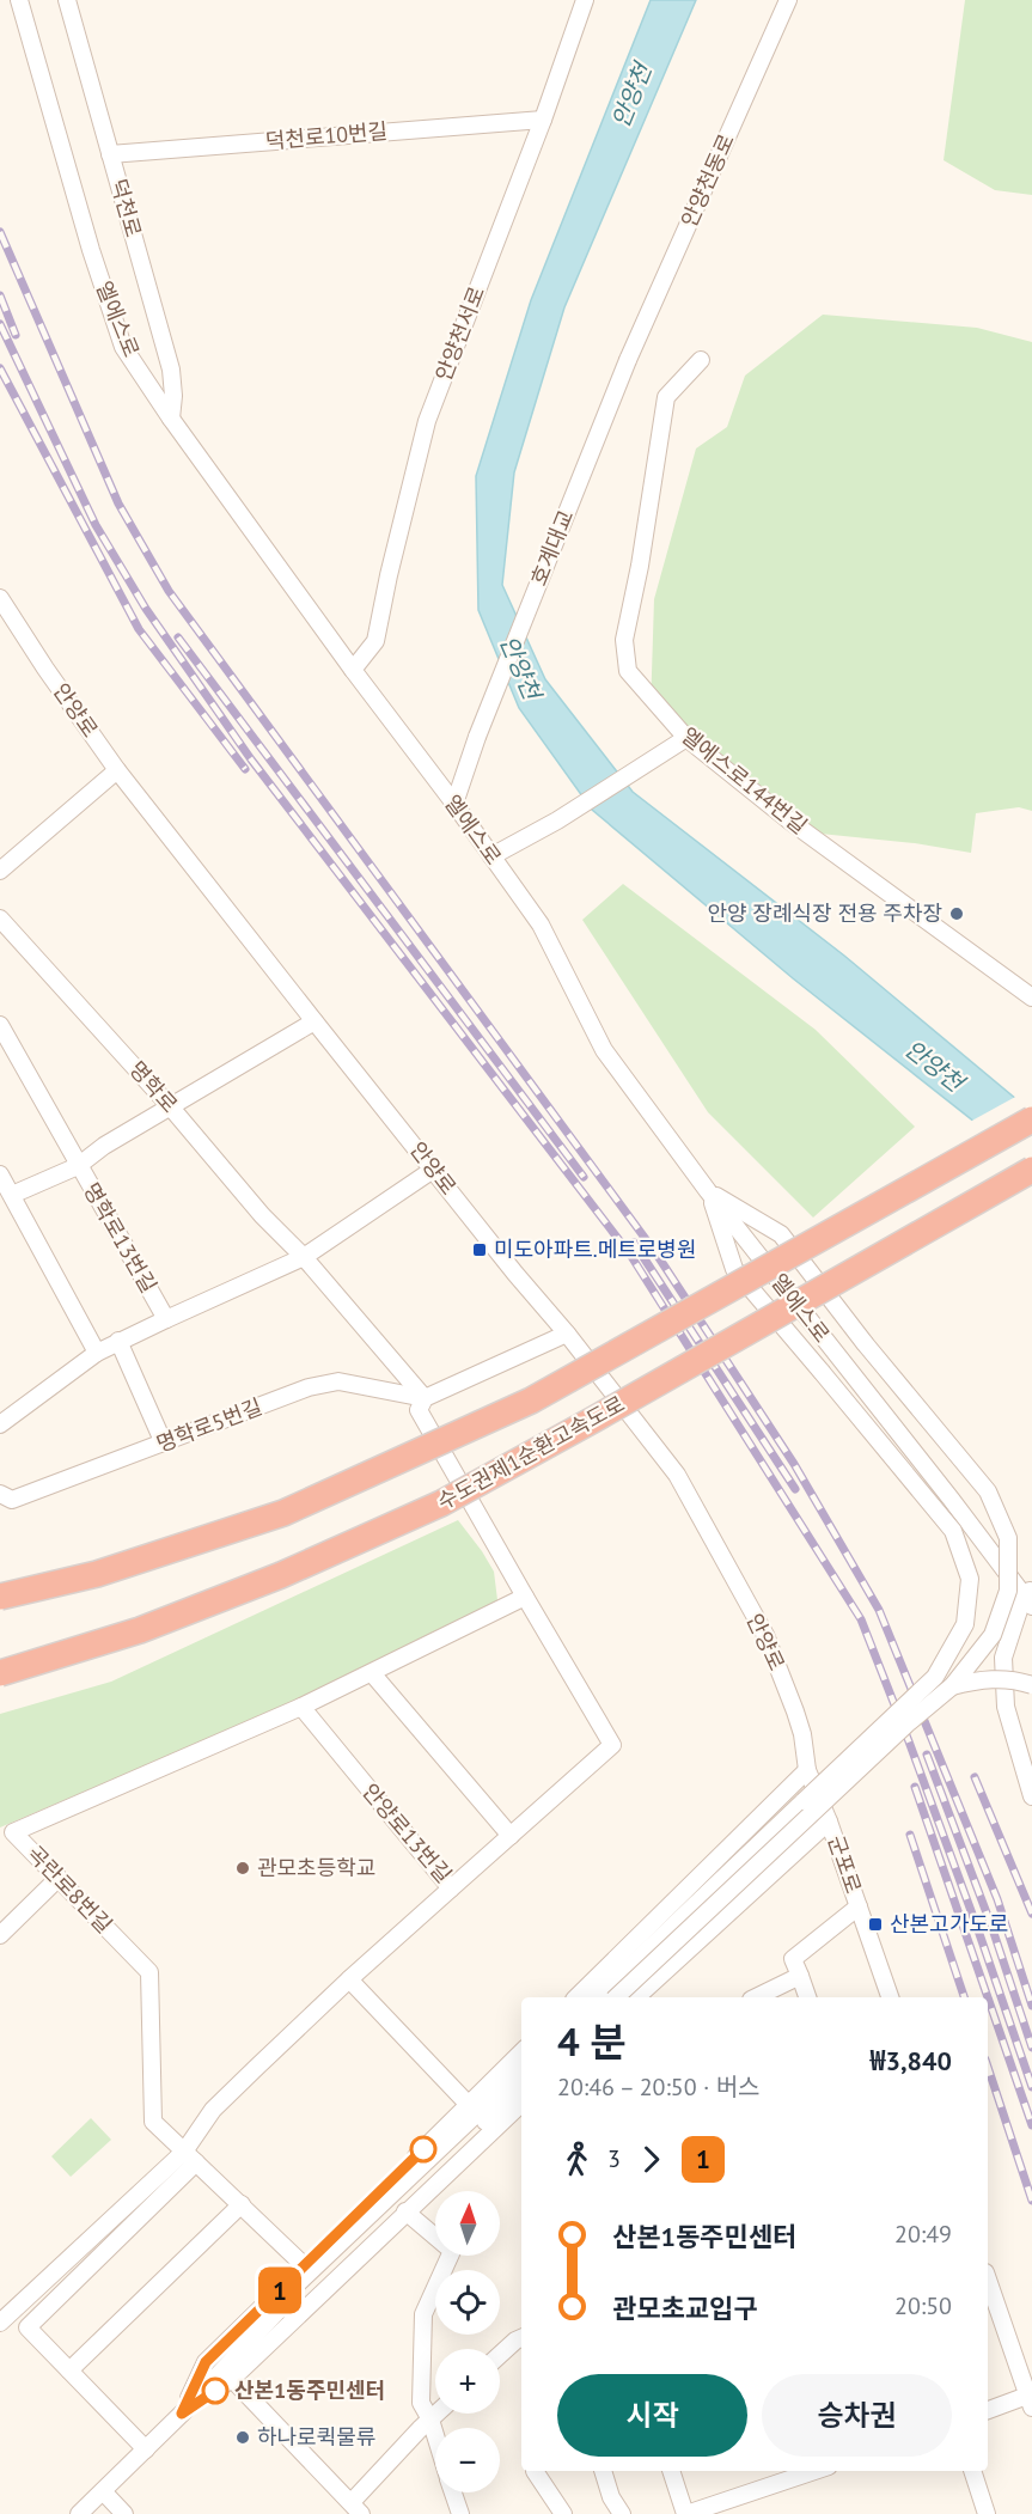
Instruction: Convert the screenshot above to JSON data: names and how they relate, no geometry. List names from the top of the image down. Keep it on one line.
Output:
{"streets":{"highway":["수도권제1순환고속도로"],"street":["덕천로10번길","안양천동로","덕천로","엘에스로","안양천서로","호계대교","안양로","엘에스로144번길","명학로","명학로13번길","명학로5번길","안양로13번길","군포로","곡란로8번길"]},"crossings":[["덕천로10번길","덕천로"],["덕천로10번길","안양천서로"],["안양천동로","호계대교"],["덕천로","엘에스로"],["엘에스로","안양천서로"],["엘에스로","호계대교"],["안양로","군포로"],["명학로","명학로5번길"],["명학로","안양로13번길"],["명학로5번길","안양로13번길"],["안양로13번길","곡란로8번길"]],"water":["안양천"],"places":{"other":["안양 장례식장 전용 주차장","관모초등학교","산본1동주민센터","하나로퀵물류"],"transit":["미도아파트.메트로병원","산본고가도로"]},"lines":["bus line 1"],"north":"top","page":{"on_map":"1","heading":["4 분","20:46 – 20:50 · 버스","₩3,840"],"legs":["3","1"],"map_buttons":["+","−"],"list":[{"name":"산본1동주민센터","value":"20:49"},{"name":"관모초교입구","value":"20:50"}],"buttons":["시작","승차권"]}}
